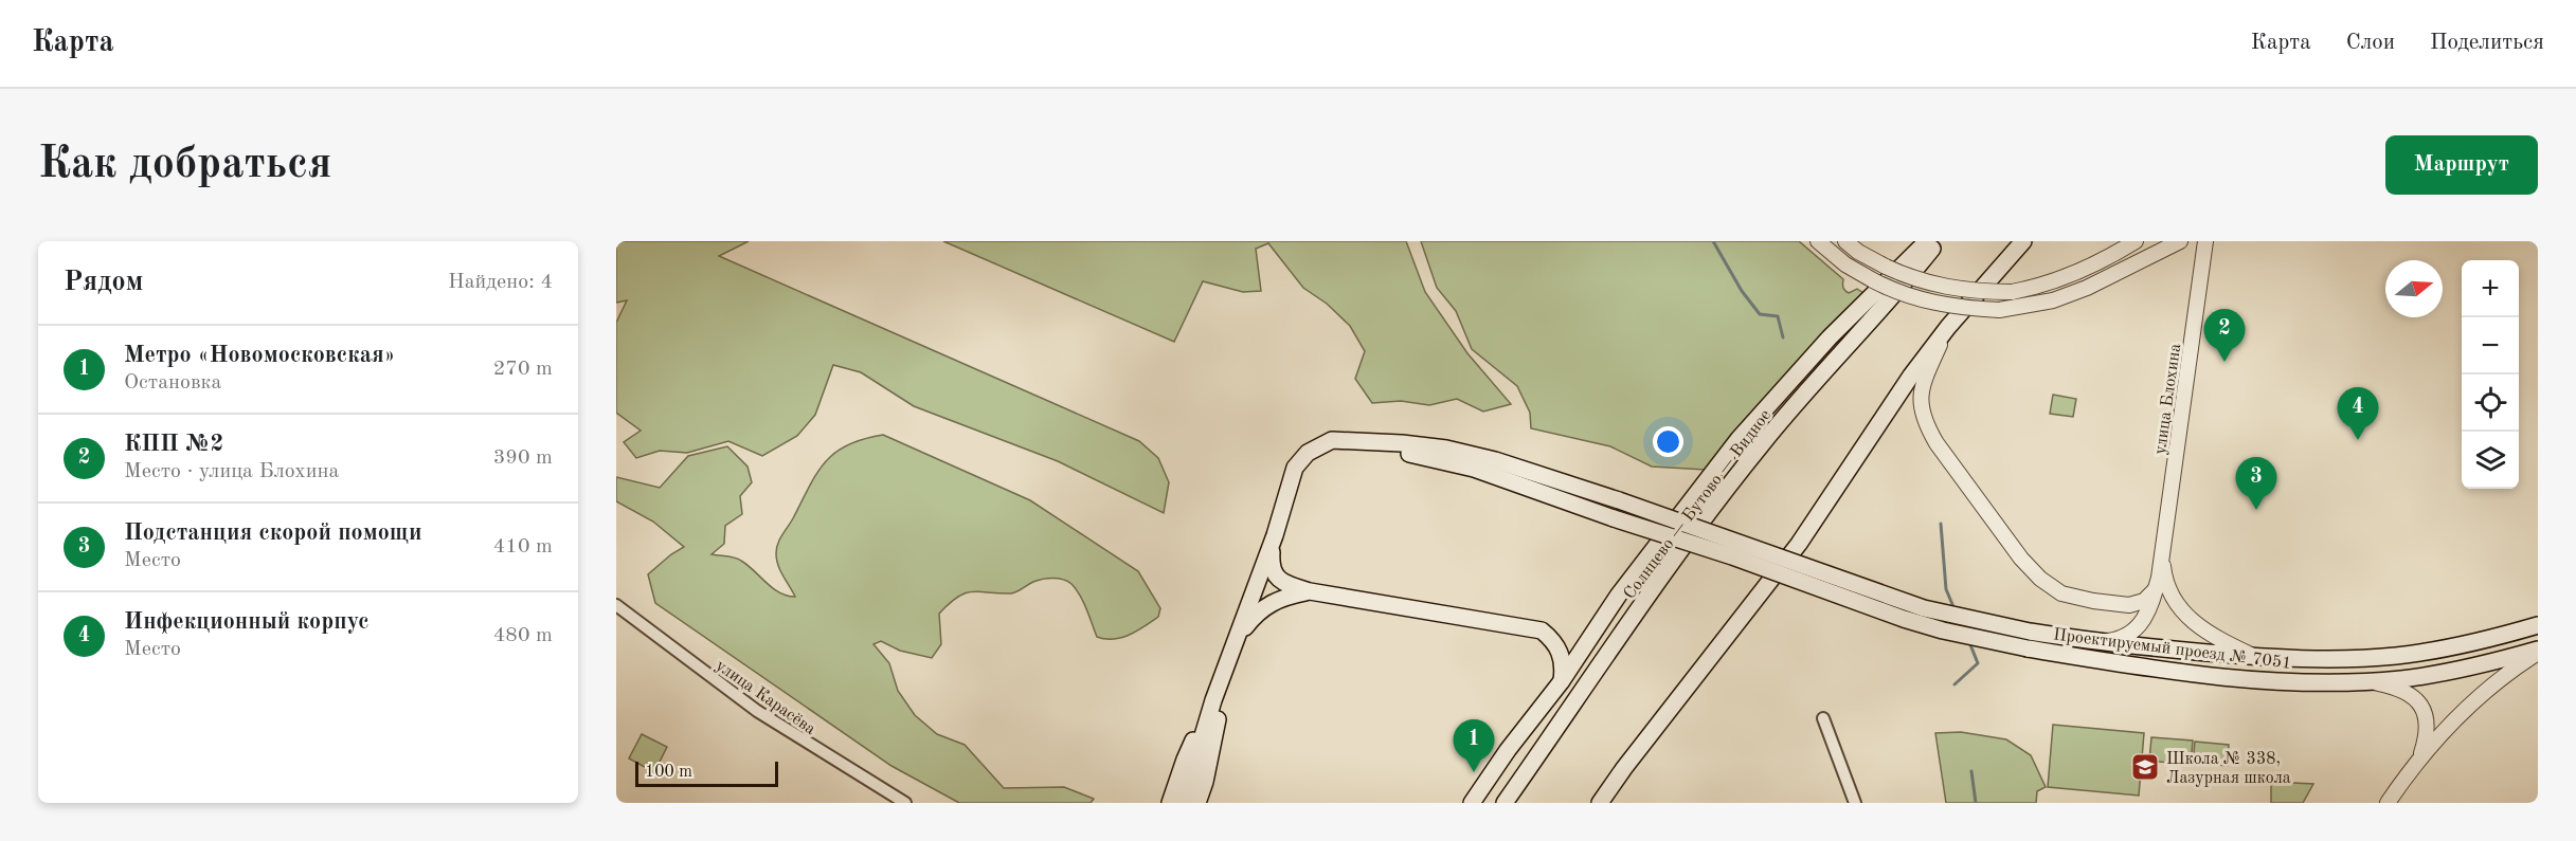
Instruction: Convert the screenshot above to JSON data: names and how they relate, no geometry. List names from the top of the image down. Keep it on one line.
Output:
{"streets":{"main road":["Солнцево — Бутово — Видное","Проектируемый проезд № 7051"],"street":["улица Блохина","улица Карасёва"]},"crossings":[["улица Блохина","Проектируемый проезд № 7051"]],"places":{"school or university":["Школа № 338, Лазурная школа"]},"scale_bar":"100 m","north":"right","page":{"header":"Карта","nav":["Карта","Слои","Поделиться"],"buttons":"Маршрут","title":"Как добраться","heading":["Рядом","Найдено: 4"],"map_buttons":["+","−"],"pins":["2","4","3","1"],"list":[{"mark":"1","name":"Метро «Новомосковская»","note":"Остановка","value":"270 m"},{"mark":"2","name":"КПП №2","note":"Место · улица Блохина","value":"390 m"},{"mark":"3","name":"Подстанция скорой помощи","note":"Место","value":"410 m"},{"mark":"4","name":"Инфекционный корпус","note":"Место","value":"480 m"}],"scale":"100 m"}}
